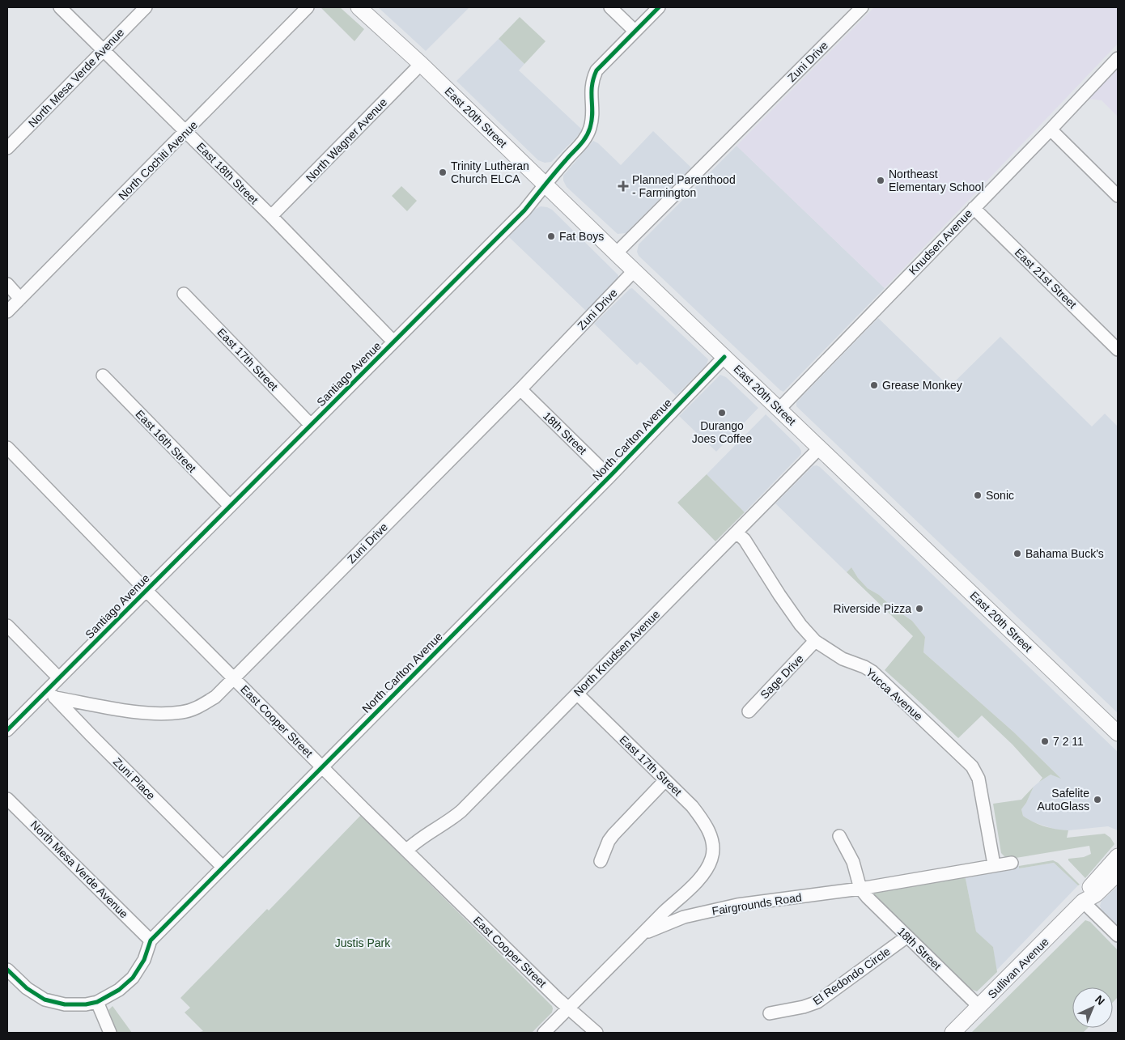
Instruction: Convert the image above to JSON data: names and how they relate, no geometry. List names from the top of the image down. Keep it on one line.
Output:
{"streets":{"main road":["East 20th Street","Sullivan Avenue"],"street":["Zuni Drive","North Mesa Verde Avenue","North Wagner Avenue","North Cochiti Avenue","East 18th Street","Knudsen Avenue","East 21st Street","East 17th Street","Santiago Avenue","18th Street","North Carlton Avenue","East 16th Street","North Knudsen Avenue","Sage Drive","Yucca Avenue","East Cooper Street","Zuni Place","Fairgrounds Road","El Redondo Circle"]},"crossings":[["Zuni Drive","East 20th Street"],["Zuni Drive","Santiago Avenue"],["Zuni Drive","18th Street"],["Zuni Drive","East Cooper Street"],["Zuni Drive","Zuni Place"],["North Mesa Verde Avenue","East 18th Street"],["North Mesa Verde Avenue","North Carlton Avenue"],["East 20th Street","North Wagner Avenue"],["East 20th Street","Knudsen Avenue"],["East 20th Street","Santiago Avenue"],["East 20th Street","North Carlton Avenue"],["East 20th Street","North Knudsen Avenue"],["North Wagner Avenue","East 18th Street"],["North Cochiti Avenue","East 18th Street"],["East 18th Street","Santiago Avenue"],["Knudsen Avenue","East 21st Street"],["East 17th Street","Santiago Avenue"],["East 17th Street","North Knudsen Avenue"],["East 17th Street","Fairgrounds Road"],["Santiago Avenue","East 16th Street"],["Santiago Avenue","East Cooper Street"],["Santiago Avenue","Zuni Place"],["18th Street","North Carlton Avenue"],["18th Street","Fairgrounds Road"],["18th Street","Sullivan Avenue"],["18th Street","El Redondo Circle"],["North Carlton Avenue","East Cooper Street"],["North Carlton Avenue","Zuni Place"],["North Knudsen Avenue","Yucca Avenue"],["North Knudsen Avenue","East Cooper Street"],["Sage Drive","Yucca Avenue"],["Yucca Avenue","Fairgrounds Road"],["East Cooper Street","Fairgrounds Road"]],"parks":["Justis Park"],"places":{"other":["Trinity Lutheran Church ELCA","Northeast Elementary School","Fat Boys","Grease Monkey","Durango Joes Coffee","Sonic","Bahama Buck's","Riverside Pizza","7 2 11","Safelite AutoGlass"],"health":["Planned Parenthood - Farmington"]},"north":"top right"}
